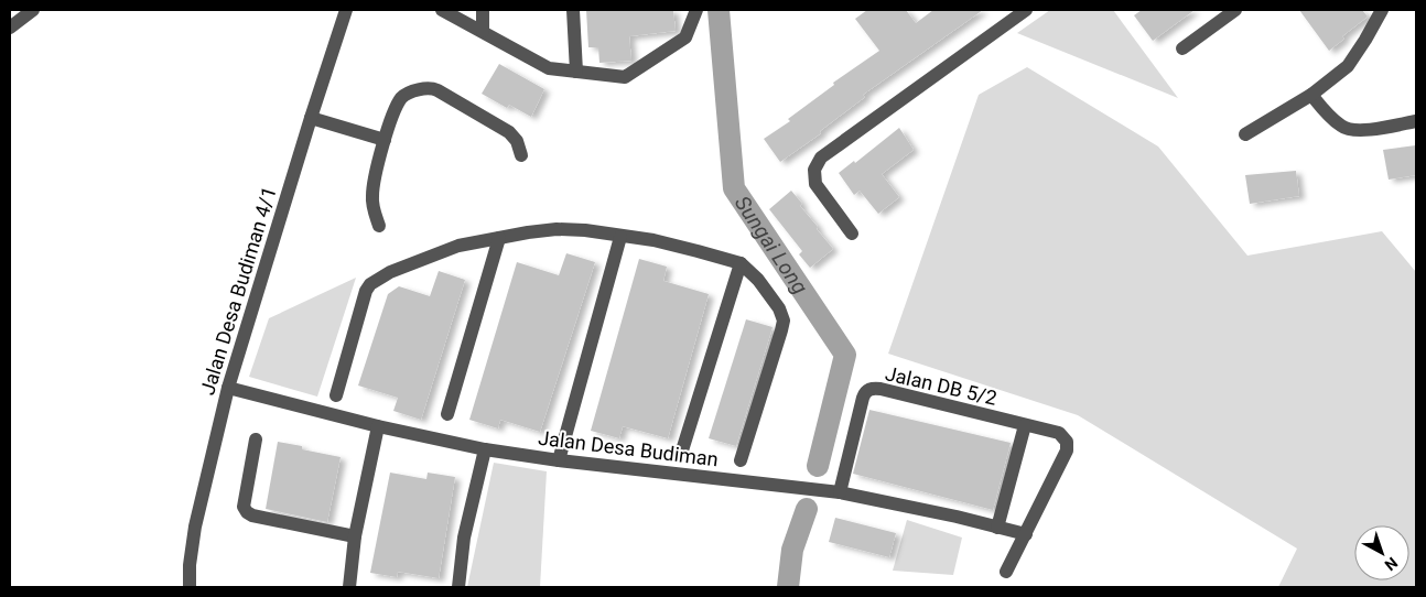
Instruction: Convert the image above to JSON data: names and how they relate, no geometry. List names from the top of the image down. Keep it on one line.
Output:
{"streets":{"street":["Jalan Desa Budiman 4/1","Jalan DB 5/2","Jalan Desa Budiman"]},"crossings":[["Jalan Desa Budiman 4/1","Jalan Desa Budiman"],["Jalan DB 5/2","Jalan Desa Budiman"]],"water":["Sungai Long"],"north":"bottom right"}
